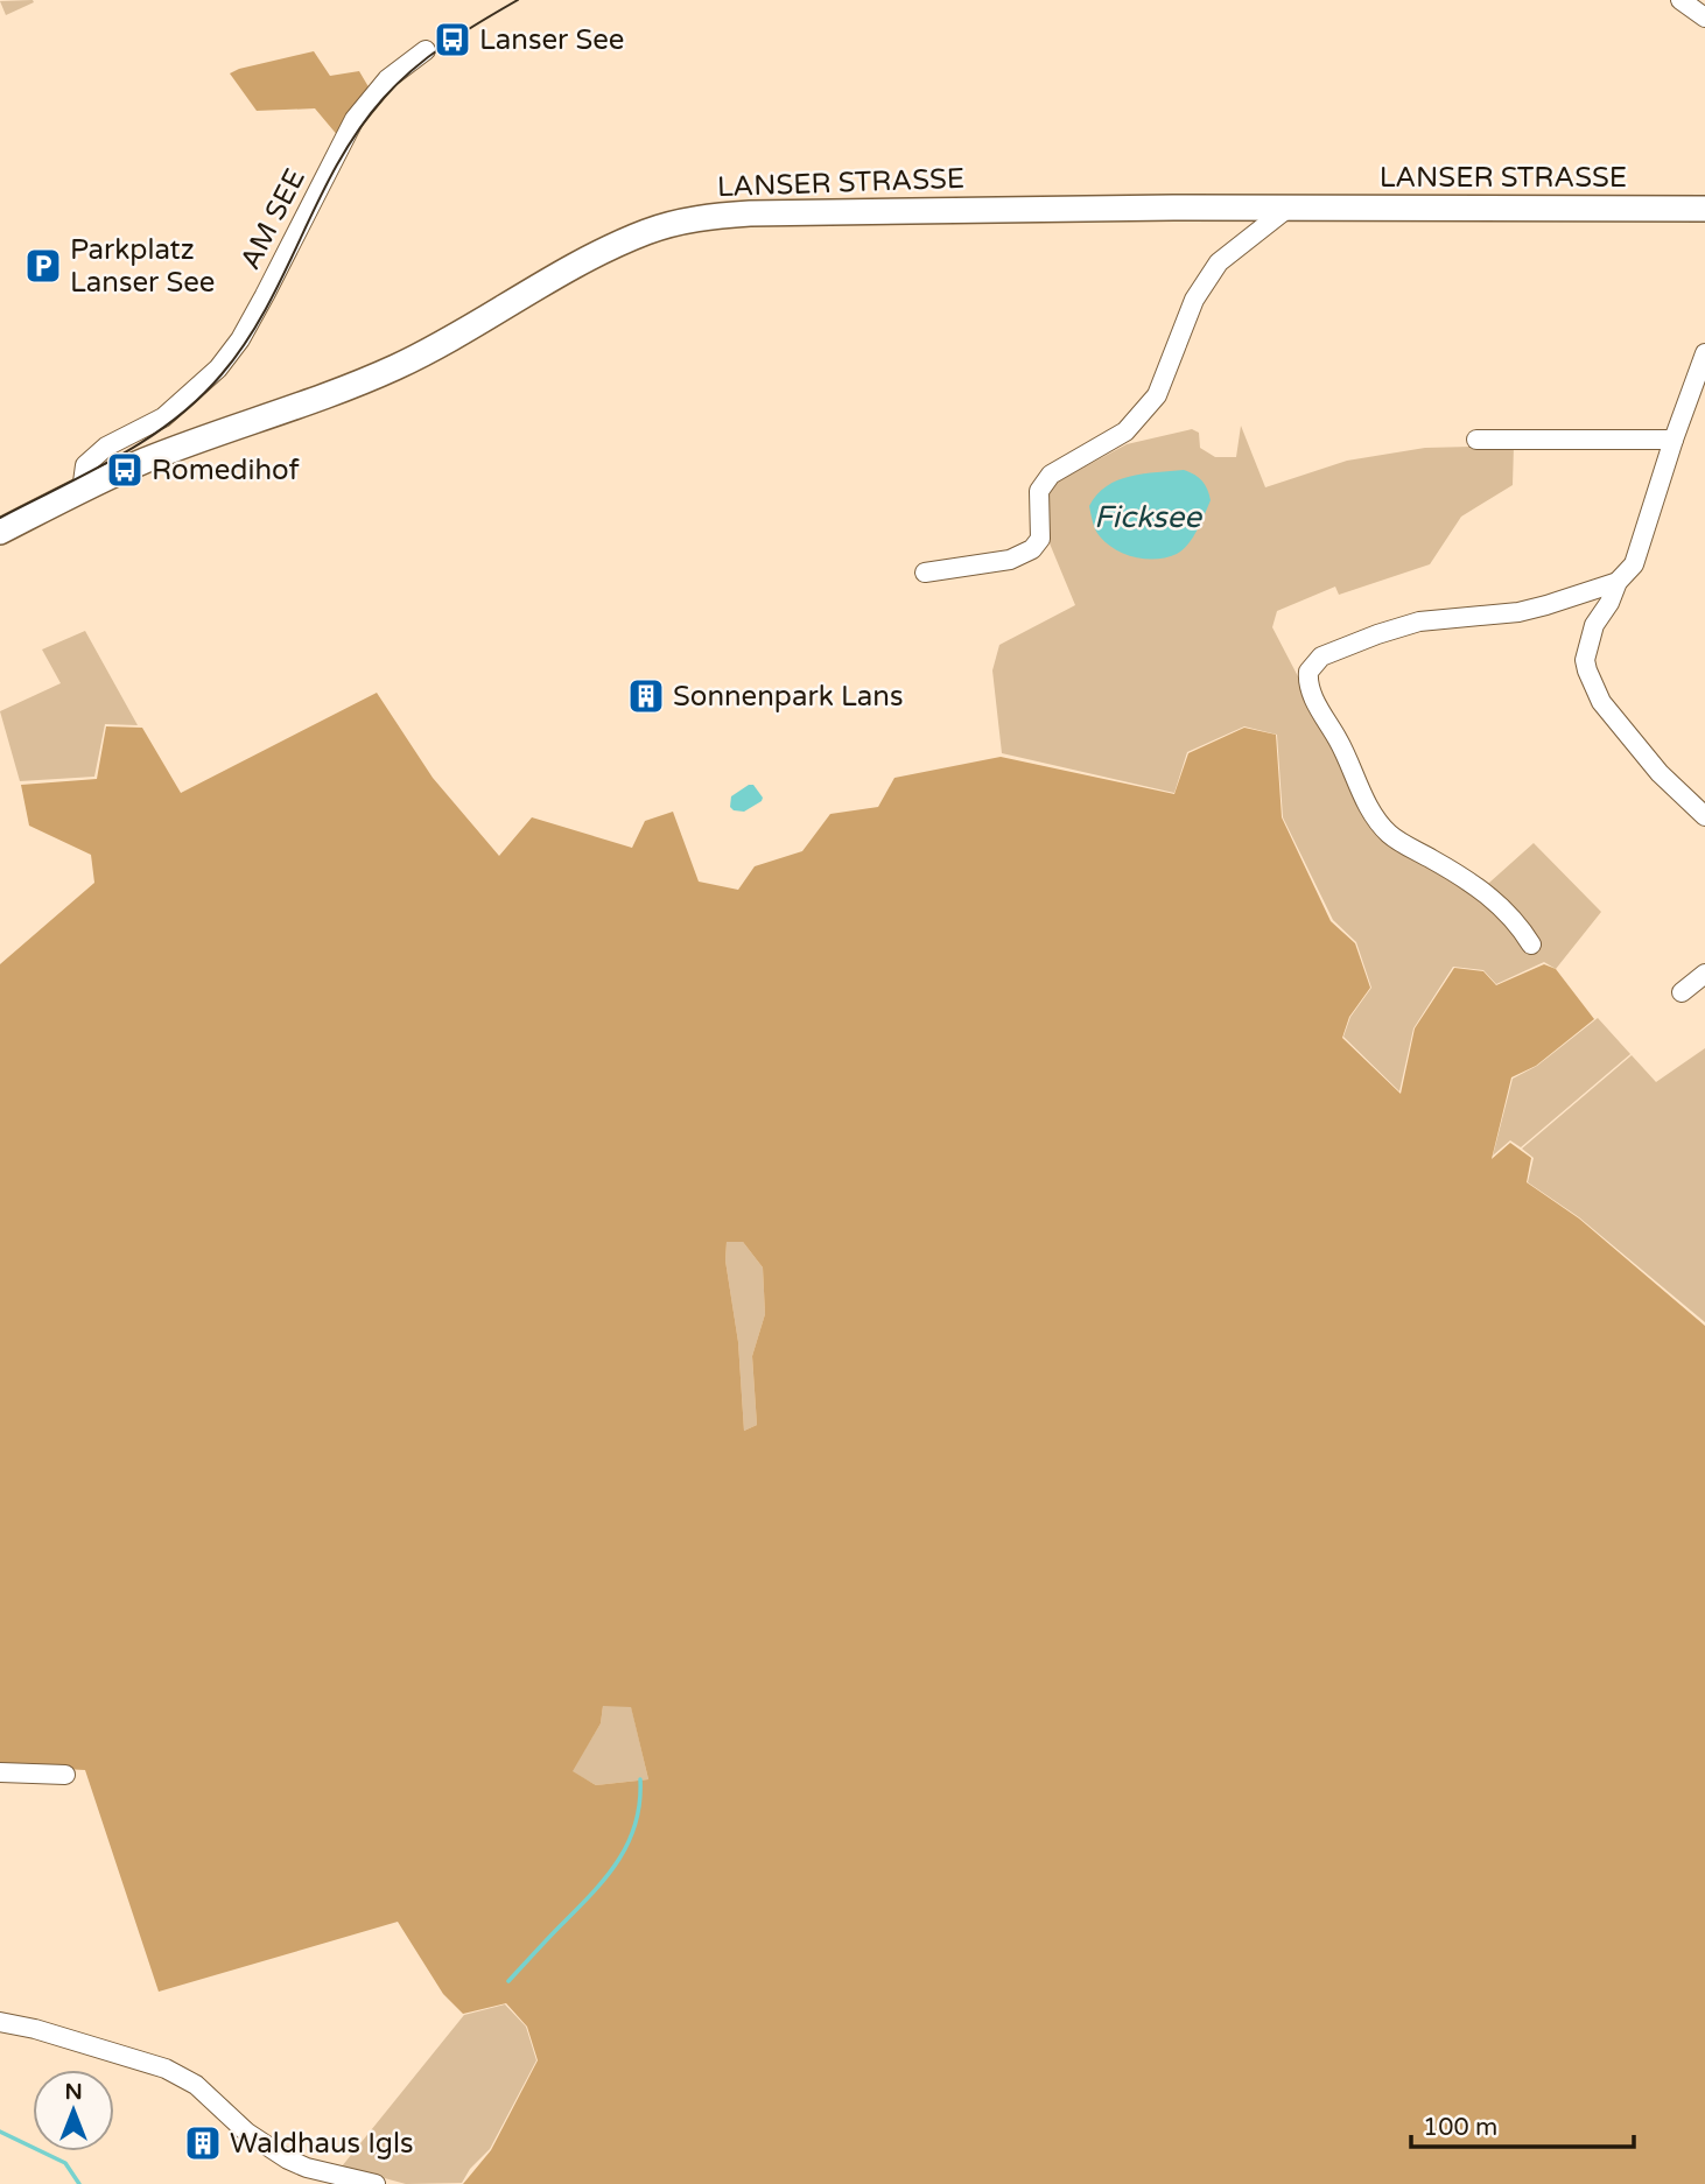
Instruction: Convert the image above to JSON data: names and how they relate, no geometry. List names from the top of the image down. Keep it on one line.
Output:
{"streets":{"main road":["LANSER STRASSE"],"street":["AM SEE"]},"crossings":[["LANSER STRASSE","AM SEE"]],"water":["Ficksee"],"places":{"bus stop":["Lanser See","Romedihof"],"parking":["Parkplatz Lanser See"],"building":["Sonnenpark Lans","Waldhaus Igls"]},"scale_bar":"100 m","north":"top"}
